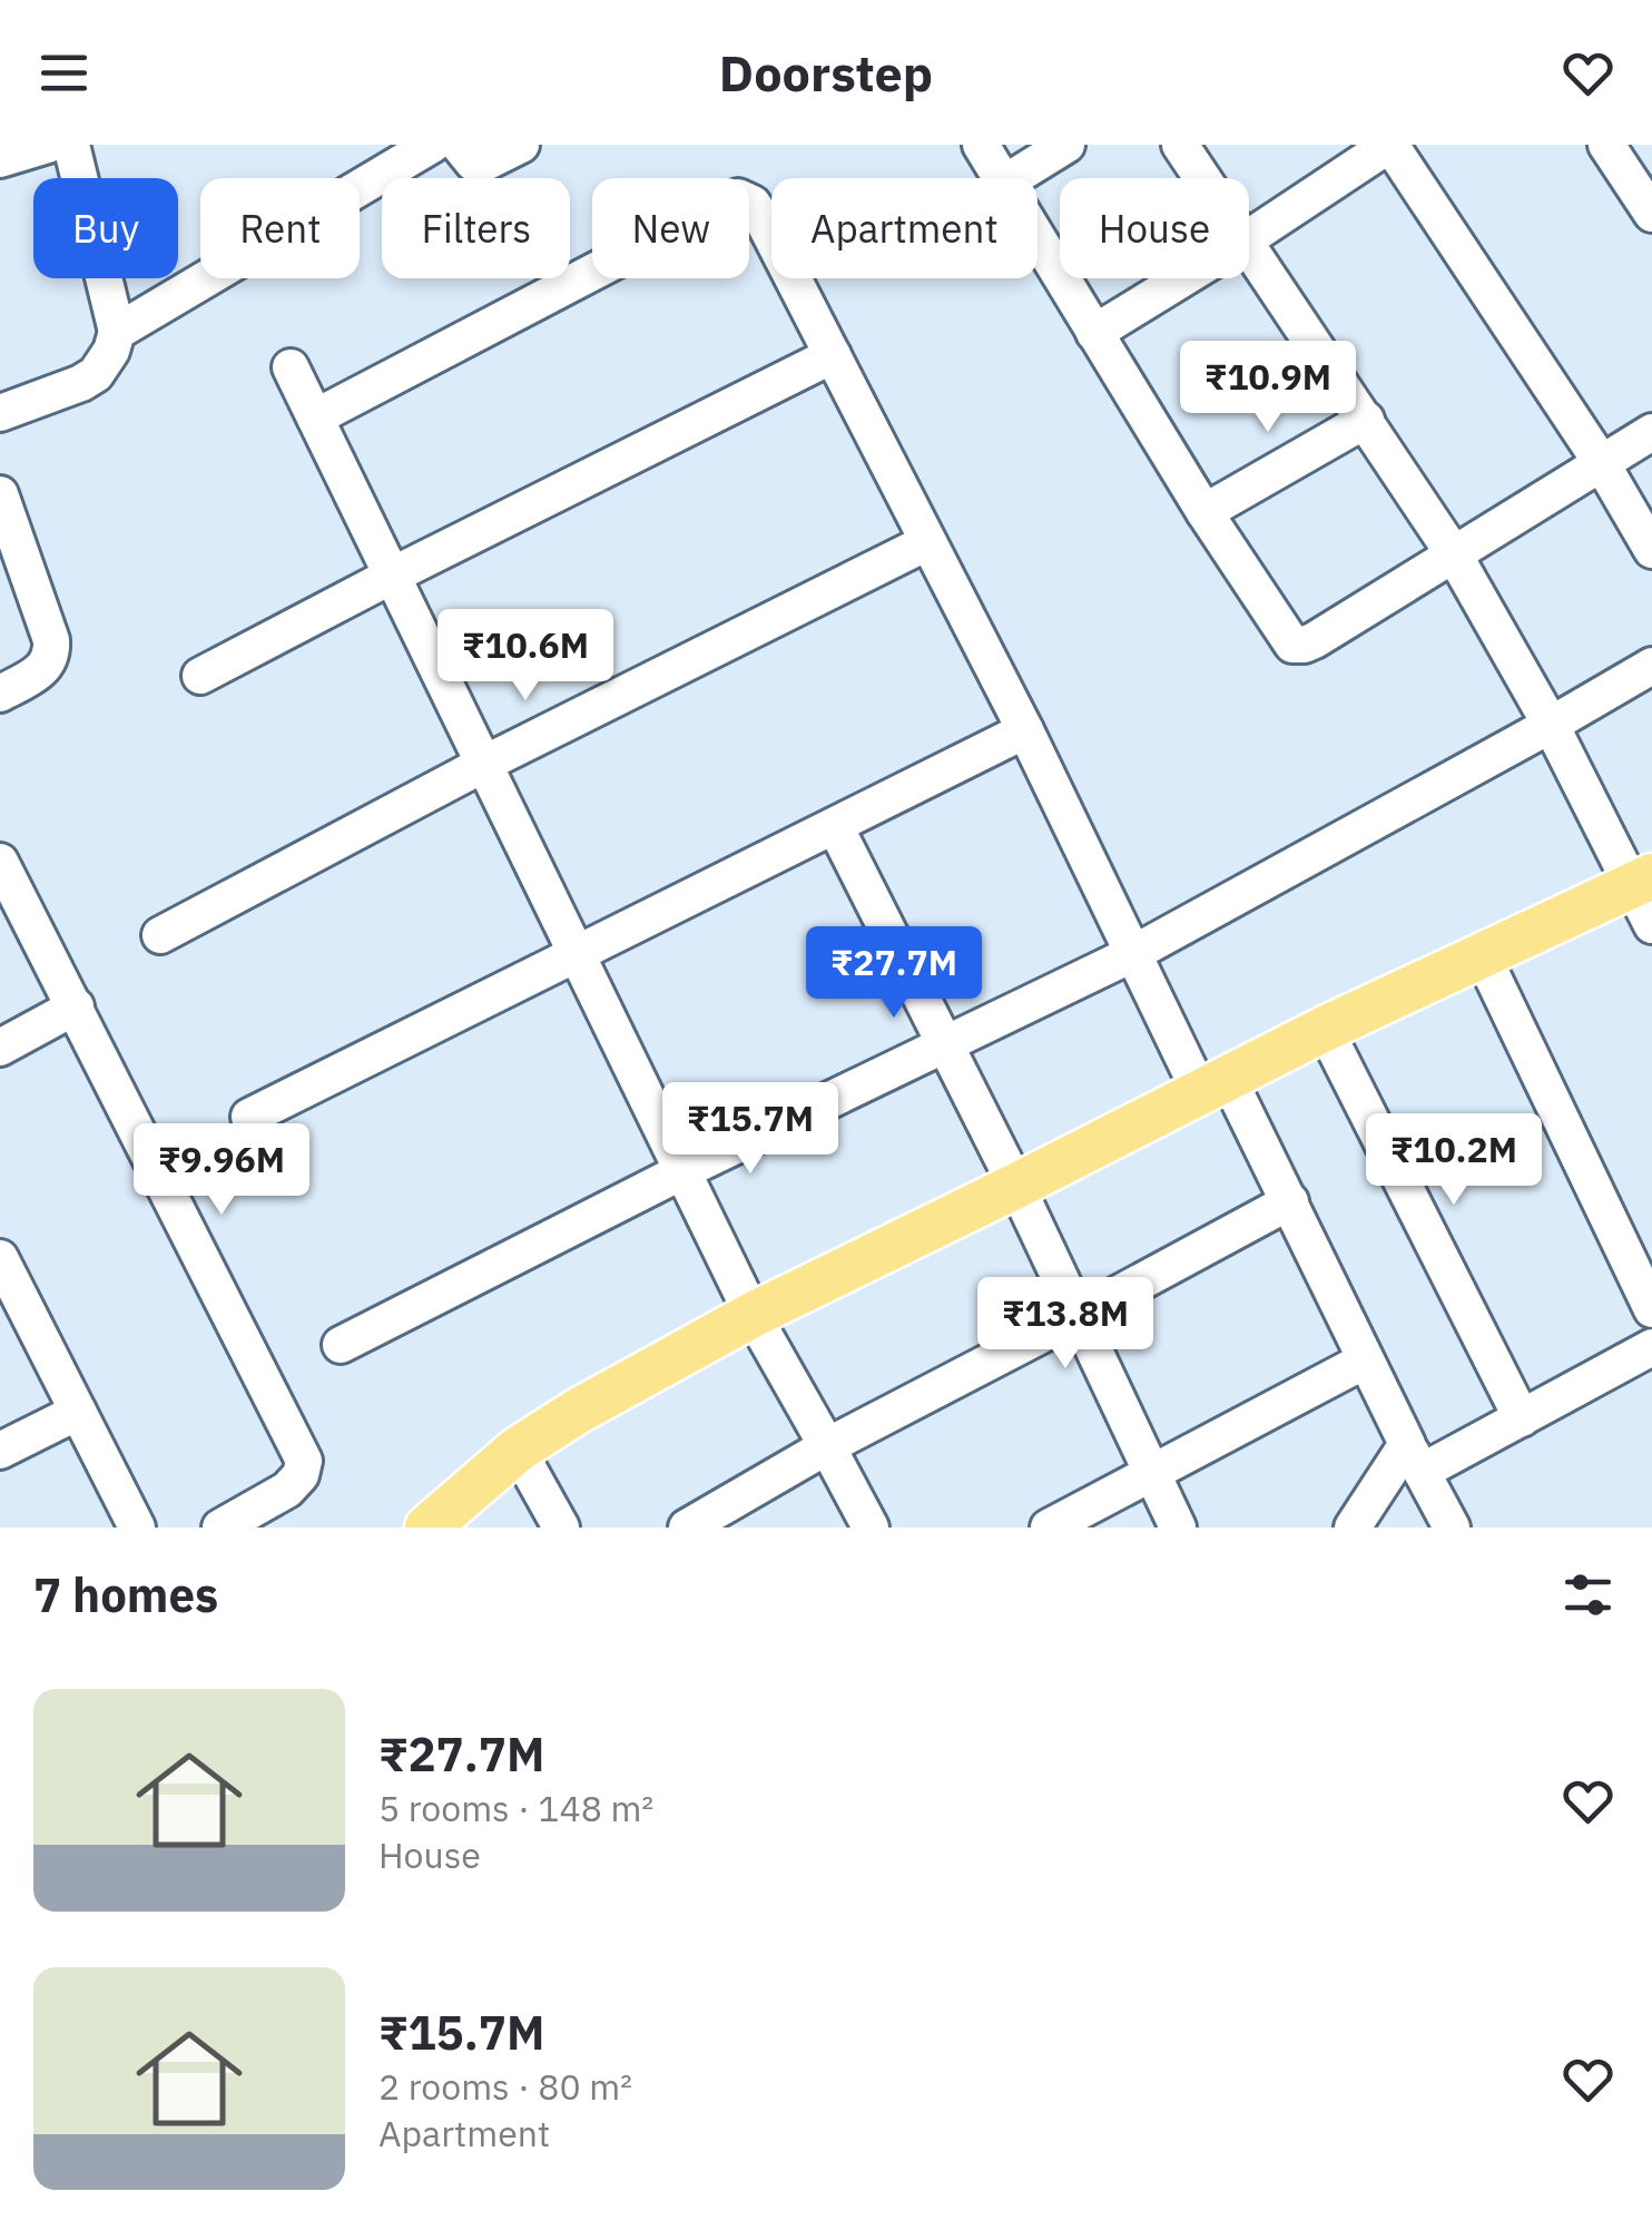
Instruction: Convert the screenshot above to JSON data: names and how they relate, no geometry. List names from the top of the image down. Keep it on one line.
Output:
{"page":{"header":"Doorstep","chip":["Buy","Rent","Filters","New","Apartment","House"],"price":["₹10.9M","₹10.6M","₹27.7M","₹15.7M","₹10.2M","₹9.96M","₹13.8M"],"heading":"7 homes","list":[{"name":"₹27.7M","note":"5 rooms · 148 m² · House"},{"name":"₹15.7M","note":"2 rooms · 80 m² · Apartment"}]}}
